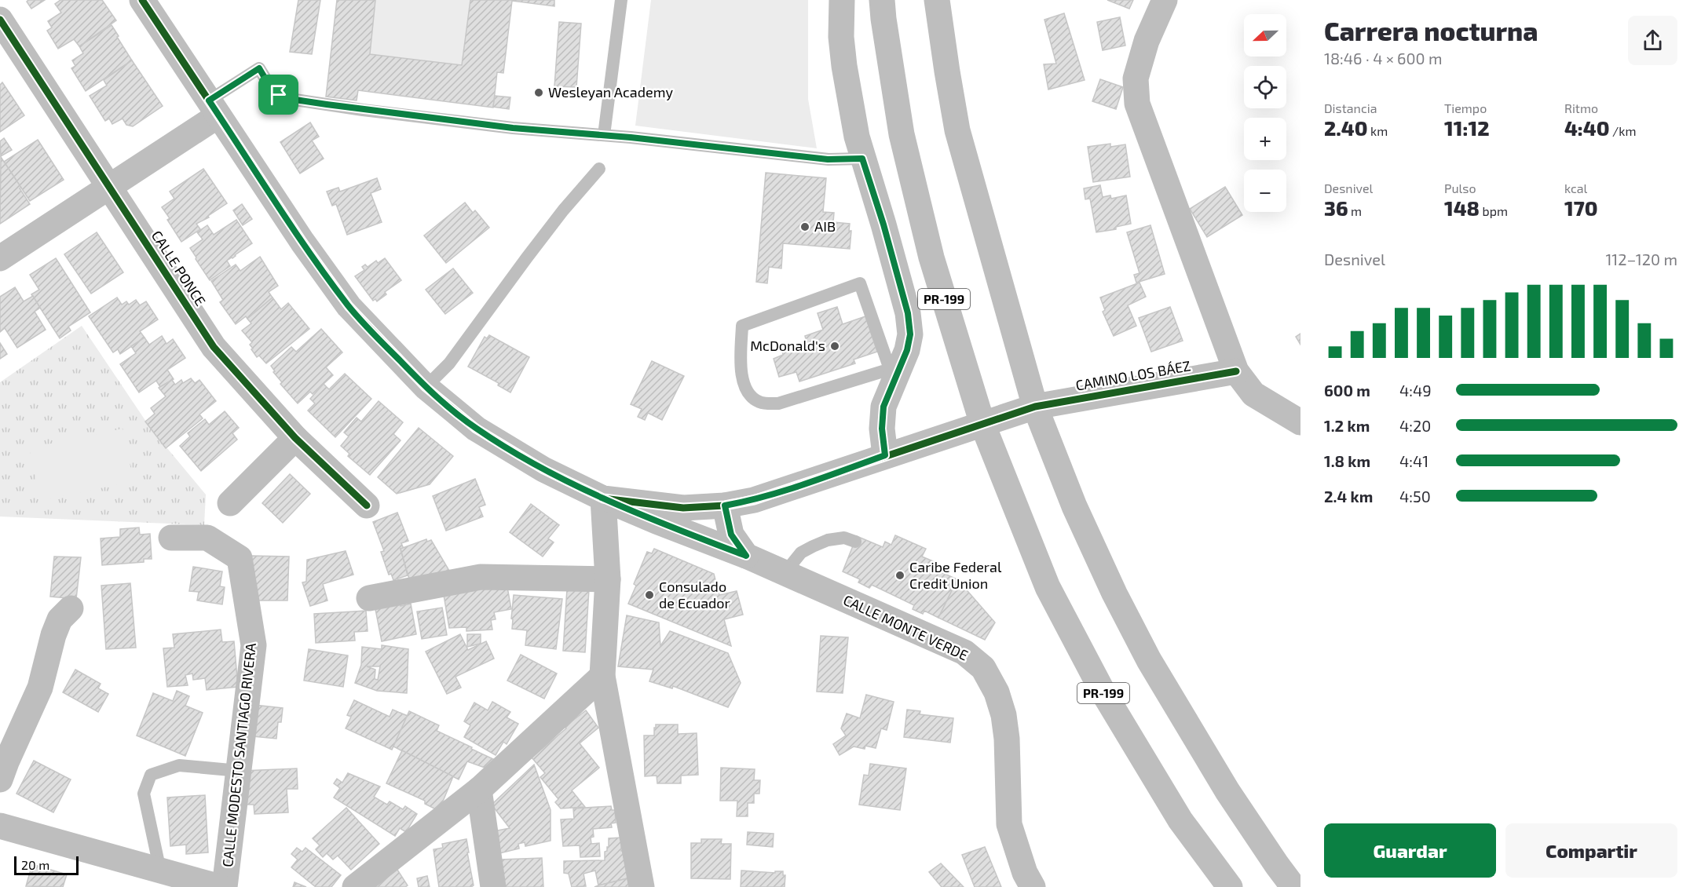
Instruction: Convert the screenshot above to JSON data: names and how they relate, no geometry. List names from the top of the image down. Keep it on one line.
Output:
{"streets":{"street":["CALLE PONCE","PR-199","CAMINO LOS BÁEZ","CALLE MONTE VERDE","CALLE MODESTO SANTIAGO RIVERA"]},"crossings":[["PR-199","CAMINO LOS BÁEZ"],["CAMINO LOS BÁEZ","CALLE MONTE VERDE"]],"places":["Wesleyan Academy","AIB","McDonald's","Caribe Federal Credit Union","Consulado de Ecuador"],"scale_bar":"20 m","north":"left","page":{"heading":["Carrera nocturna","18:46 · 4 × 600 m"],"map_buttons":["+","−"],"stats":[["Distancia","2.40 km"],["Tiempo","11:12"],["Ritmo","4:40 /km"],["Desnivel","36 m"],["Pulso","148 bpm"],["kcal","170"]],"chart":["Desnivel","112–120 m"],"list":[{"name":"600 m","note":"4:49"},{"name":"1.2 km","note":"4:20"},{"name":"1.8 km","note":"4:41"},{"name":"2.4 km","note":"4:50"}],"buttons":["Guardar","Compartir"],"scale":"20 m"}}
